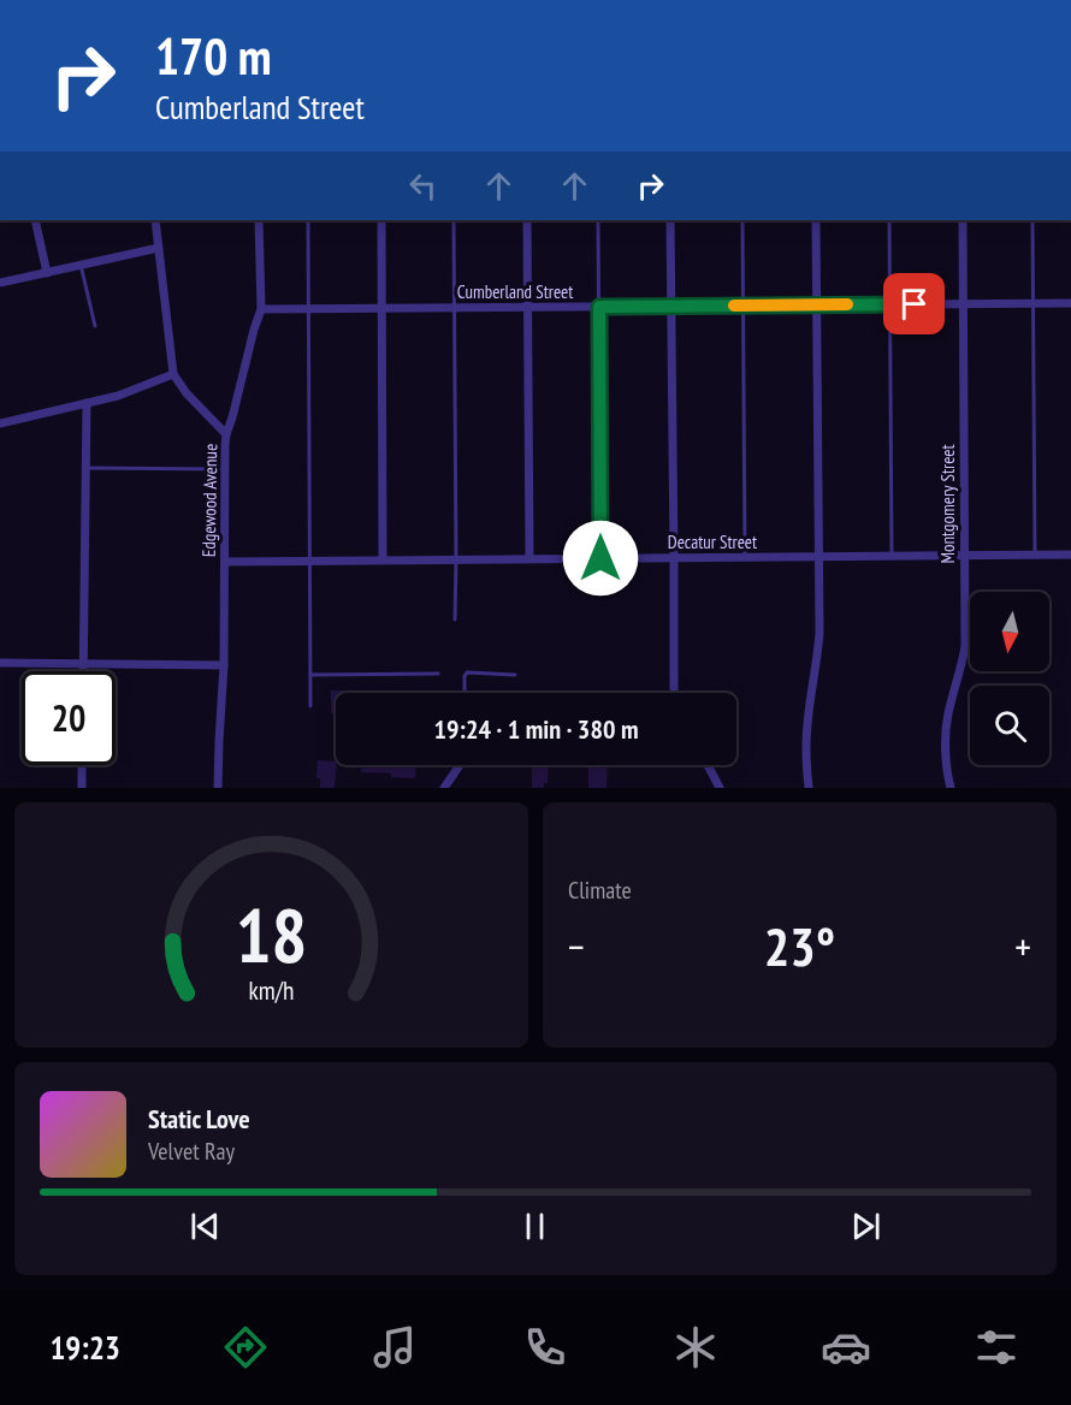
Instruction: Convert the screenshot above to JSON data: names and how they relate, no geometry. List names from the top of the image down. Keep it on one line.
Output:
{"streets":{"street":["Cumberland Street","Edgewood Avenue","Montgomery Street","Decatur Street"]},"crossings":[["Cumberland Street","Edgewood Avenue"],["Cumberland Street","Montgomery Street"],["Edgewood Avenue","Decatur Street"],["Montgomery Street","Decatur Street"]],"north":"bottom","page":{"turn":["170 m","Cumberland Street"],"limit":"20","trip":"19:24 · 1 min · 380 m","tile":"Climate","heat":["−","23°","+"],"song":["Static Love","Velvet Ray"],"tabs":"19:23","gauge":["18","km/h"]}}
